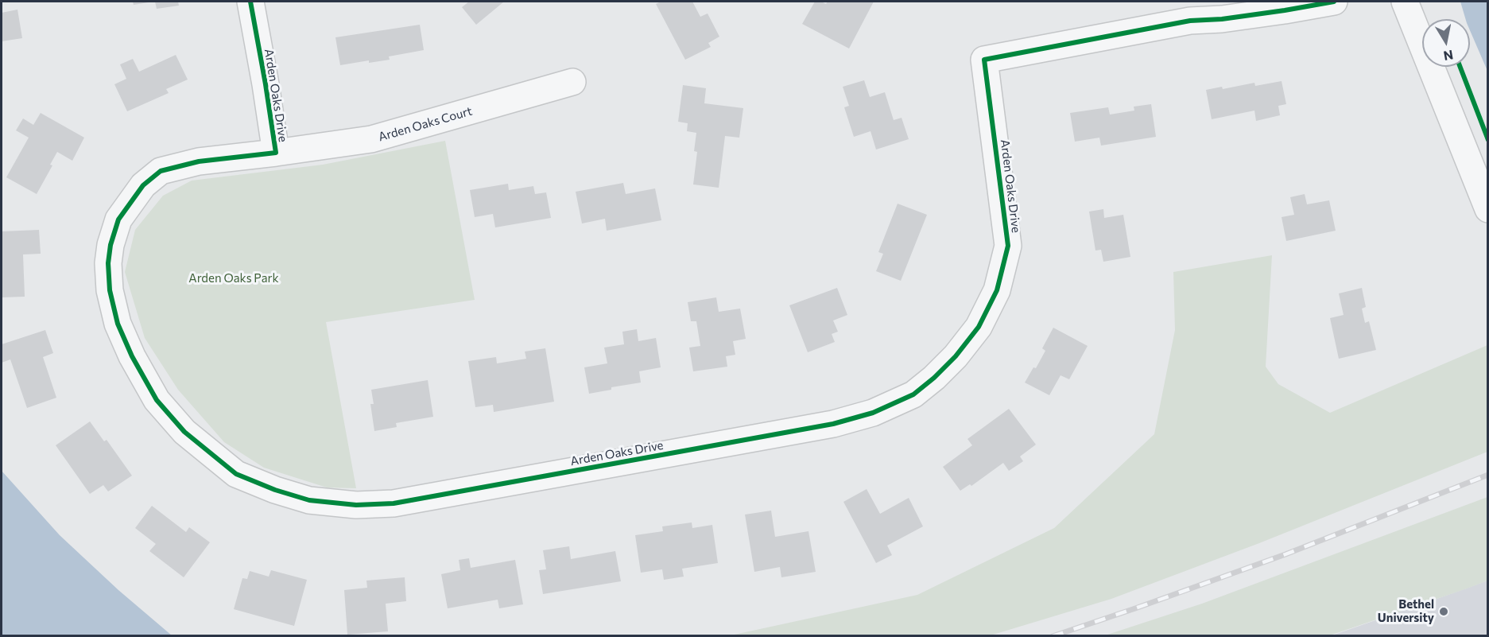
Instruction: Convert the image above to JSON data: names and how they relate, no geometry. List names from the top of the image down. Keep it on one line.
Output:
{"streets":{"street":["Arden Oaks Drive","Arden Oaks Court"]},"crossings":[["Arden Oaks Drive","Arden Oaks Court"]],"parks":["Arden Oaks Park"],"places":["Bethel University"],"north":"bottom"}
